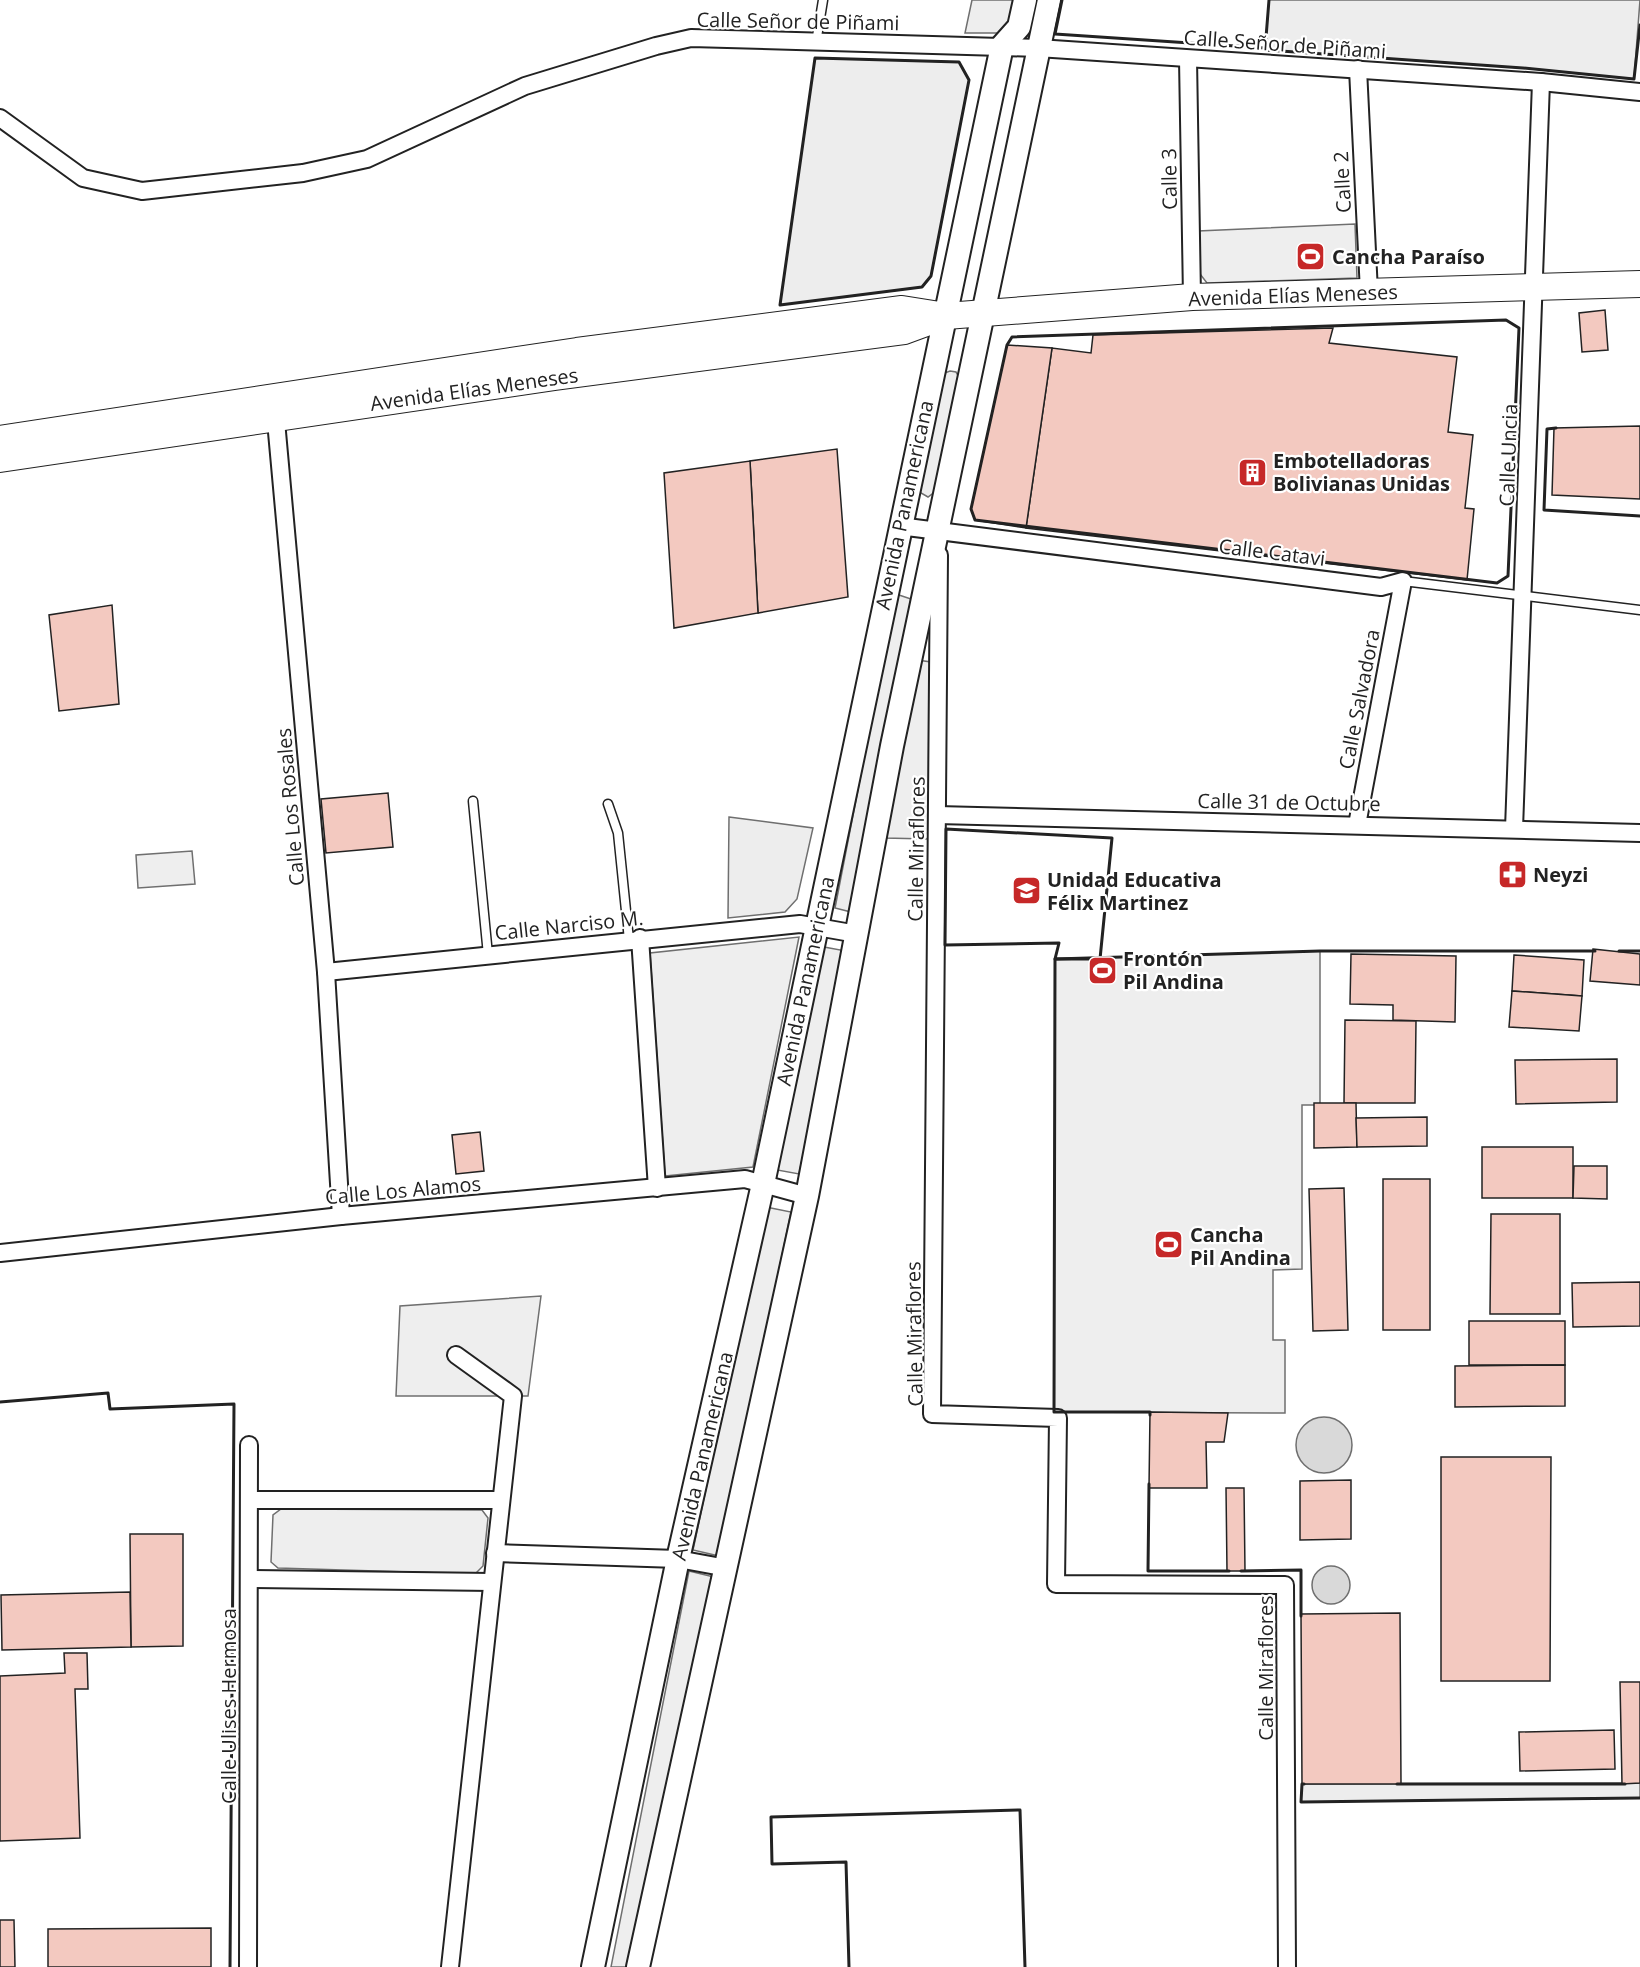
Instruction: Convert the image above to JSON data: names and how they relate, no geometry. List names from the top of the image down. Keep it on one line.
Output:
{"streets":{"main road":["Avenida Elías Meneses","Avenida Panamericana"],"street":["Calle Señor de Piñami","Calle 3","Calle 2","Calle Uncia","Calle Catavi","Calle Salvadora","Calle 31 de Octubre","Calle Los Rosales","Calle Miraflores","Calle Narciso M.","Calle Los Alamos","Calle Ulises Hermosa"]},"crossings":[["Calle Señor de Piñami","Calle 3"],["Calle Señor de Piñami","Calle 2"],["Calle Señor de Piñami","Calle Uncia"],["Calle Señor de Piñami","Avenida Panamericana"],["Calle 3","Avenida Elías Meneses"],["Calle 2","Avenida Elías Meneses"],["Avenida Elías Meneses","Calle Uncia"],["Avenida Elías Meneses","Avenida Panamericana"],["Avenida Elías Meneses","Calle Los Rosales"],["Calle Uncia","Calle Catavi"],["Calle Uncia","Calle 31 de Octubre"],["Avenida Panamericana","Calle Catavi"],["Avenida Panamericana","Calle Miraflores"],["Avenida Panamericana","Calle Narciso M."],["Avenida Panamericana","Calle Los Alamos"],["Calle Catavi","Calle Salvadora"],["Calle Catavi","Calle Miraflores"],["Calle Salvadora","Calle 31 de Octubre"],["Calle 31 de Octubre","Calle Miraflores"],["Calle Los Rosales","Calle Narciso M."],["Calle Los Rosales","Calle Los Alamos"]],"places":{"sports":["Cancha Paraíso","Frontón Pil Andina","Cancha Pil Andina"],"building":["Embotelladoras Bolivianas Unidas"],"pharmacy":["Neyzi"],"school or university":["Unidad Educativa Félix Martinez"]}}
